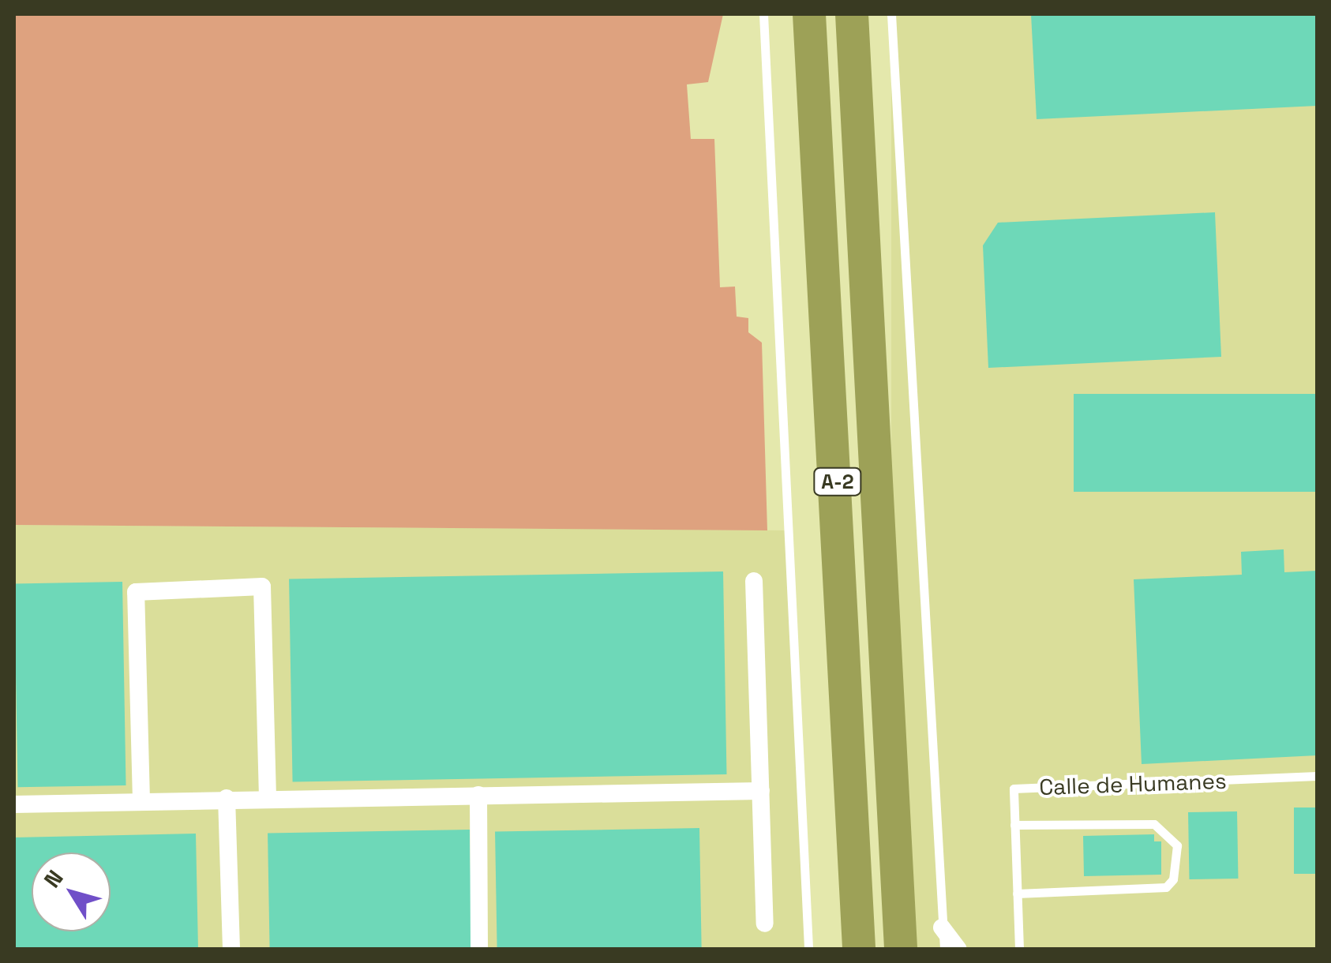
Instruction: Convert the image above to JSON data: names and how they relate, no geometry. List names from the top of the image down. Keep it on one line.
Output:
{"streets":{"highway":["A-2"],"lane":["Calle de Humanes"]},"north":"top left"}
